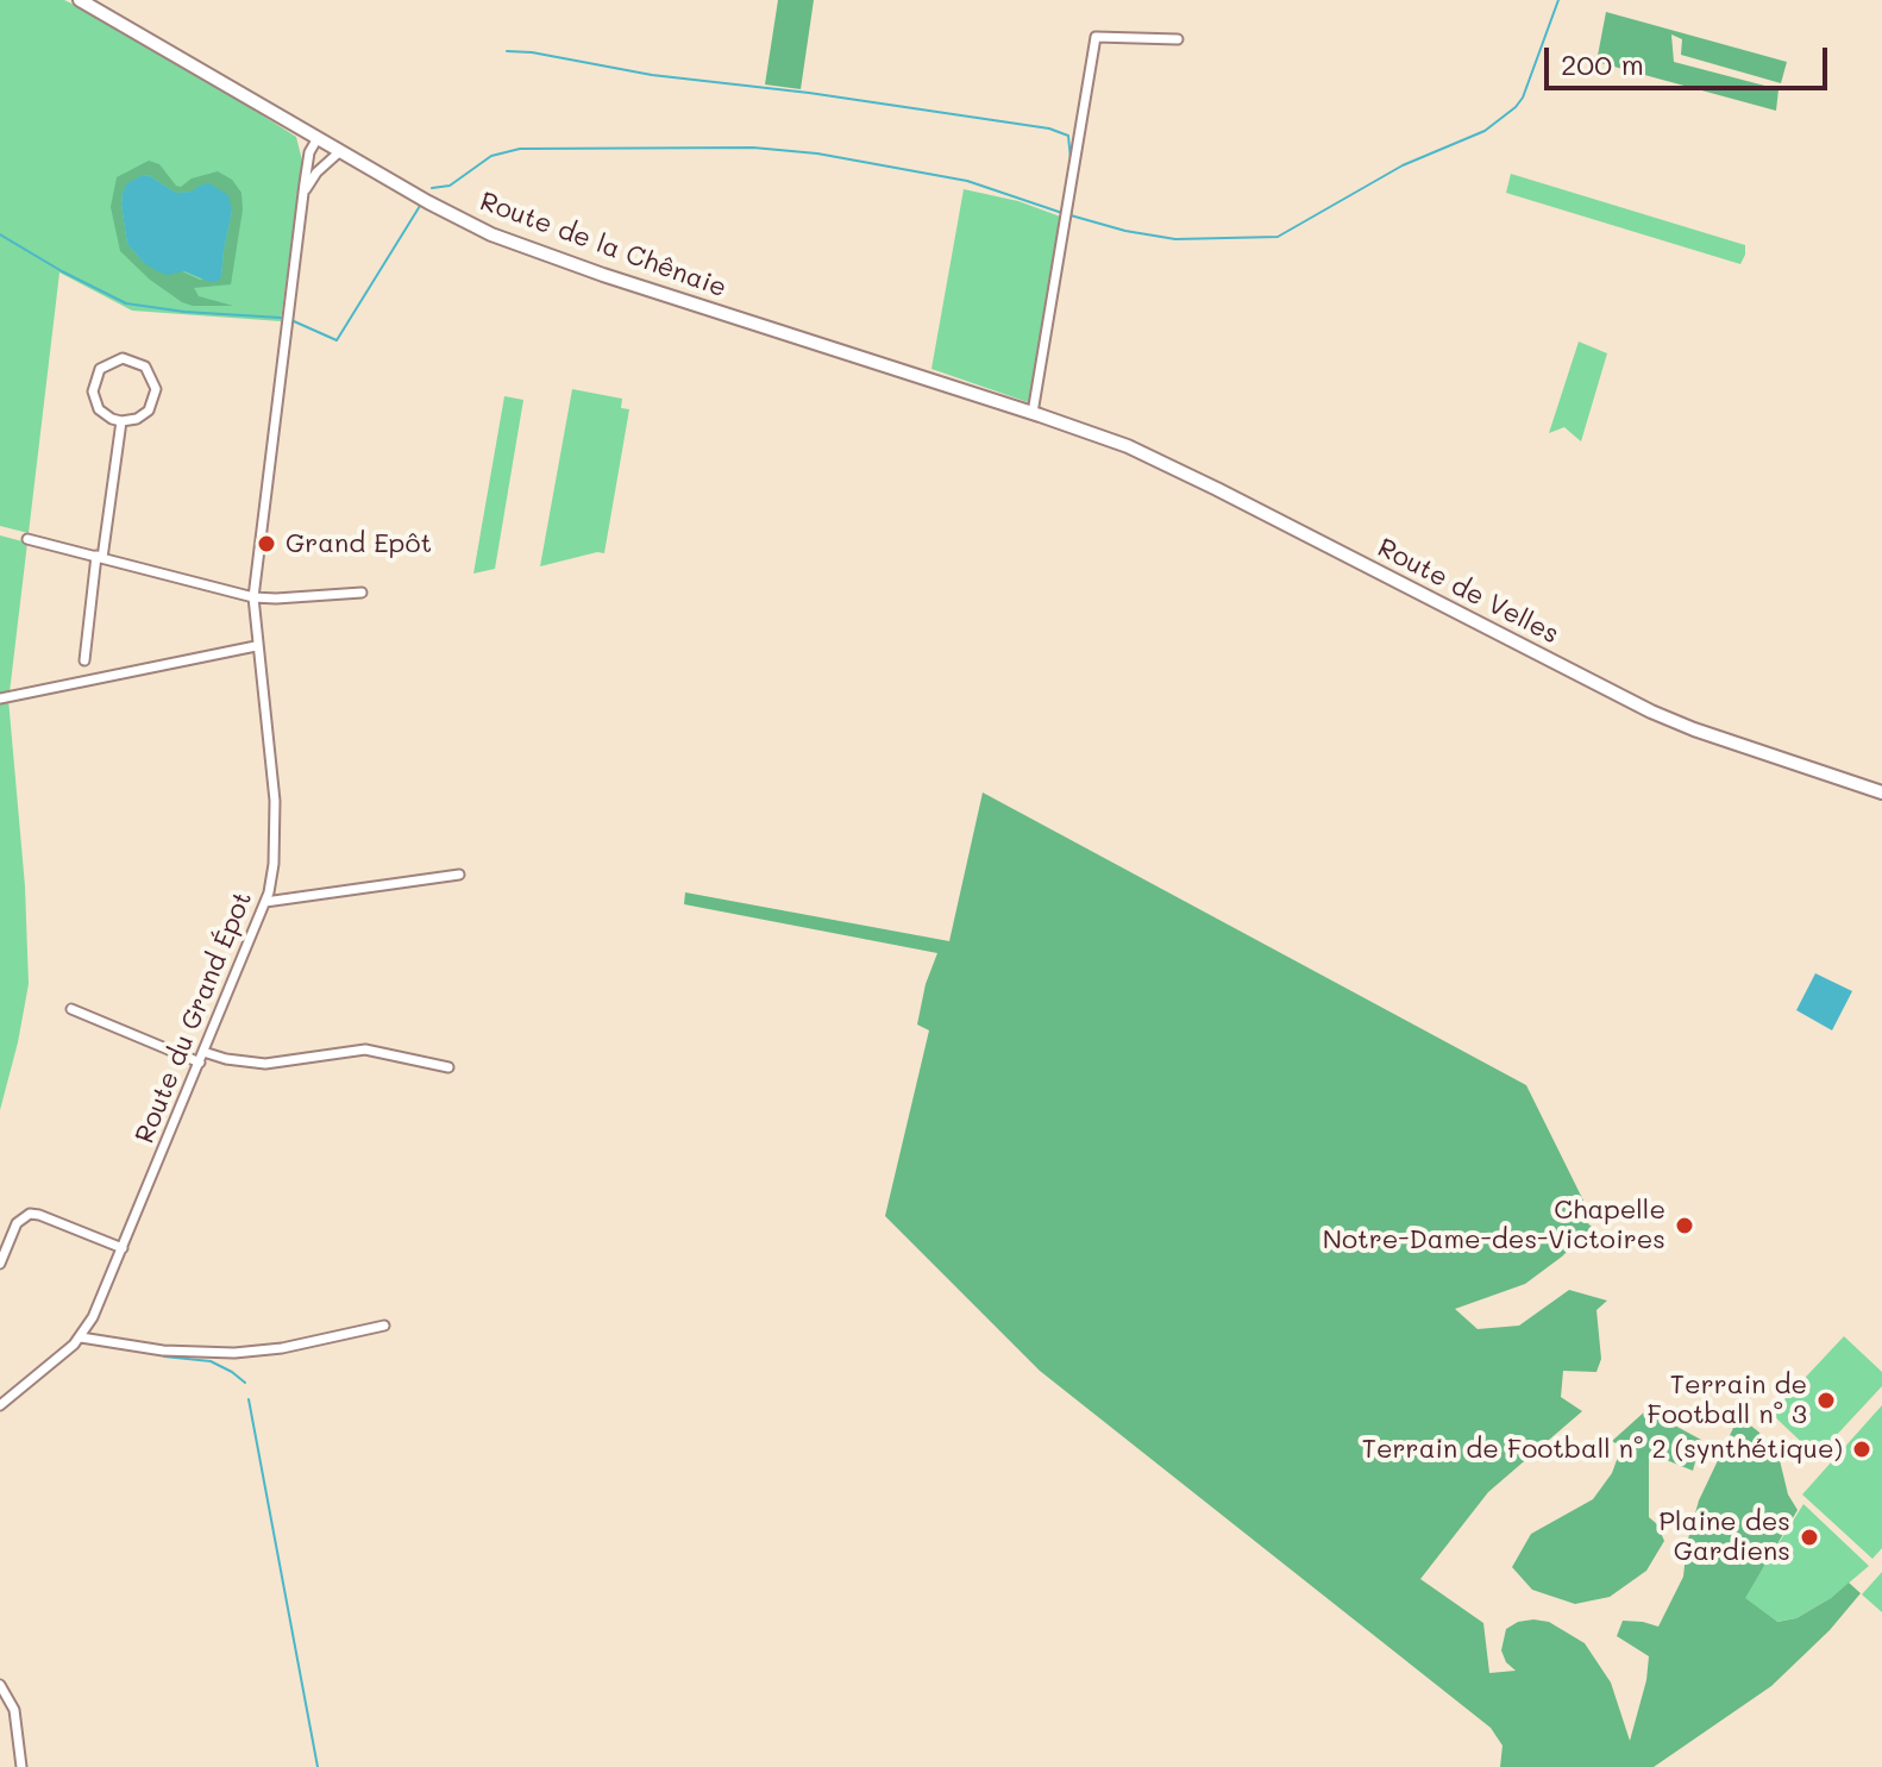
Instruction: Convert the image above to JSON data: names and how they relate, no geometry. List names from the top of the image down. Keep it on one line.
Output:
{"streets":{"main road":["Route de la Chênaie","Route de Velles"],"street":["Route du Grand Épot"]},"crossings":[["Route de la Chênaie","Route de Velles"],["Route de la Chênaie","Route du Grand Épot"]],"places":["Grand Epôt","Chapelle Notre-Dame-des-Victoires","Terrain de Football n° 3","Terrain de Football n° 2 (synthétique)","Plaine des Gardiens"],"scale_bar":"200 m"}
